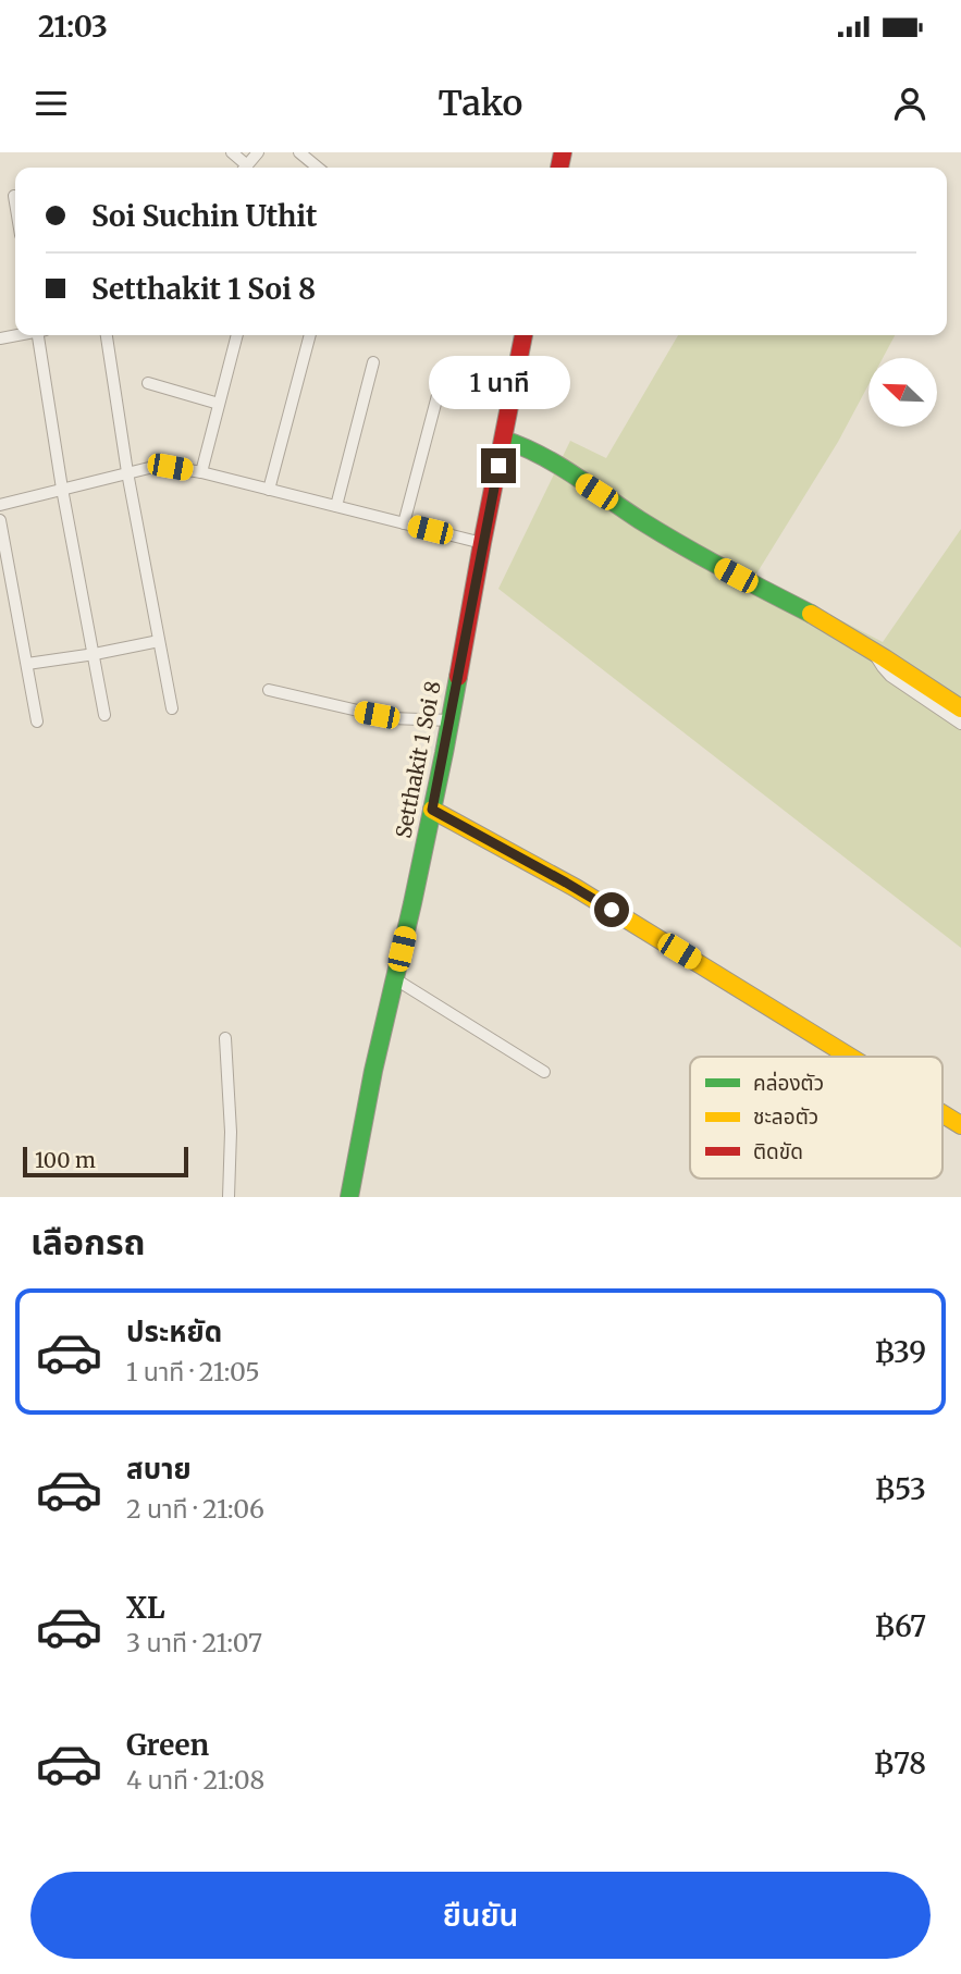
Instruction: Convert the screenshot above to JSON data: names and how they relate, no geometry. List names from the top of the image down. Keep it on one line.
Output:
{"streets":{"street":["Setthakit 1 Soi 8"]},"legend":["คล่องตัว","ชะลอตัว","ติดขัด"],"scale_bar":"100 m","north":"top left","page":{"status":"21:03","header":"Tako","banner":["Soi Suchin Uthit","Setthakit 1 Soi 8"],"bubble":"1 นาที","scale":"100 m","heading":"เลือกรถ","list":[{"name":"ประหยัด","note":"1 นาที · 21:05","value":"฿39"},{"name":"สบาย","note":"2 นาที · 21:06","value":"฿53"},{"name":"XL","note":"3 นาที · 21:07","value":"฿67"},{"name":"Green","note":"4 นาที · 21:08","value":"฿78"}],"buttons":"ยืนยัน"}}
